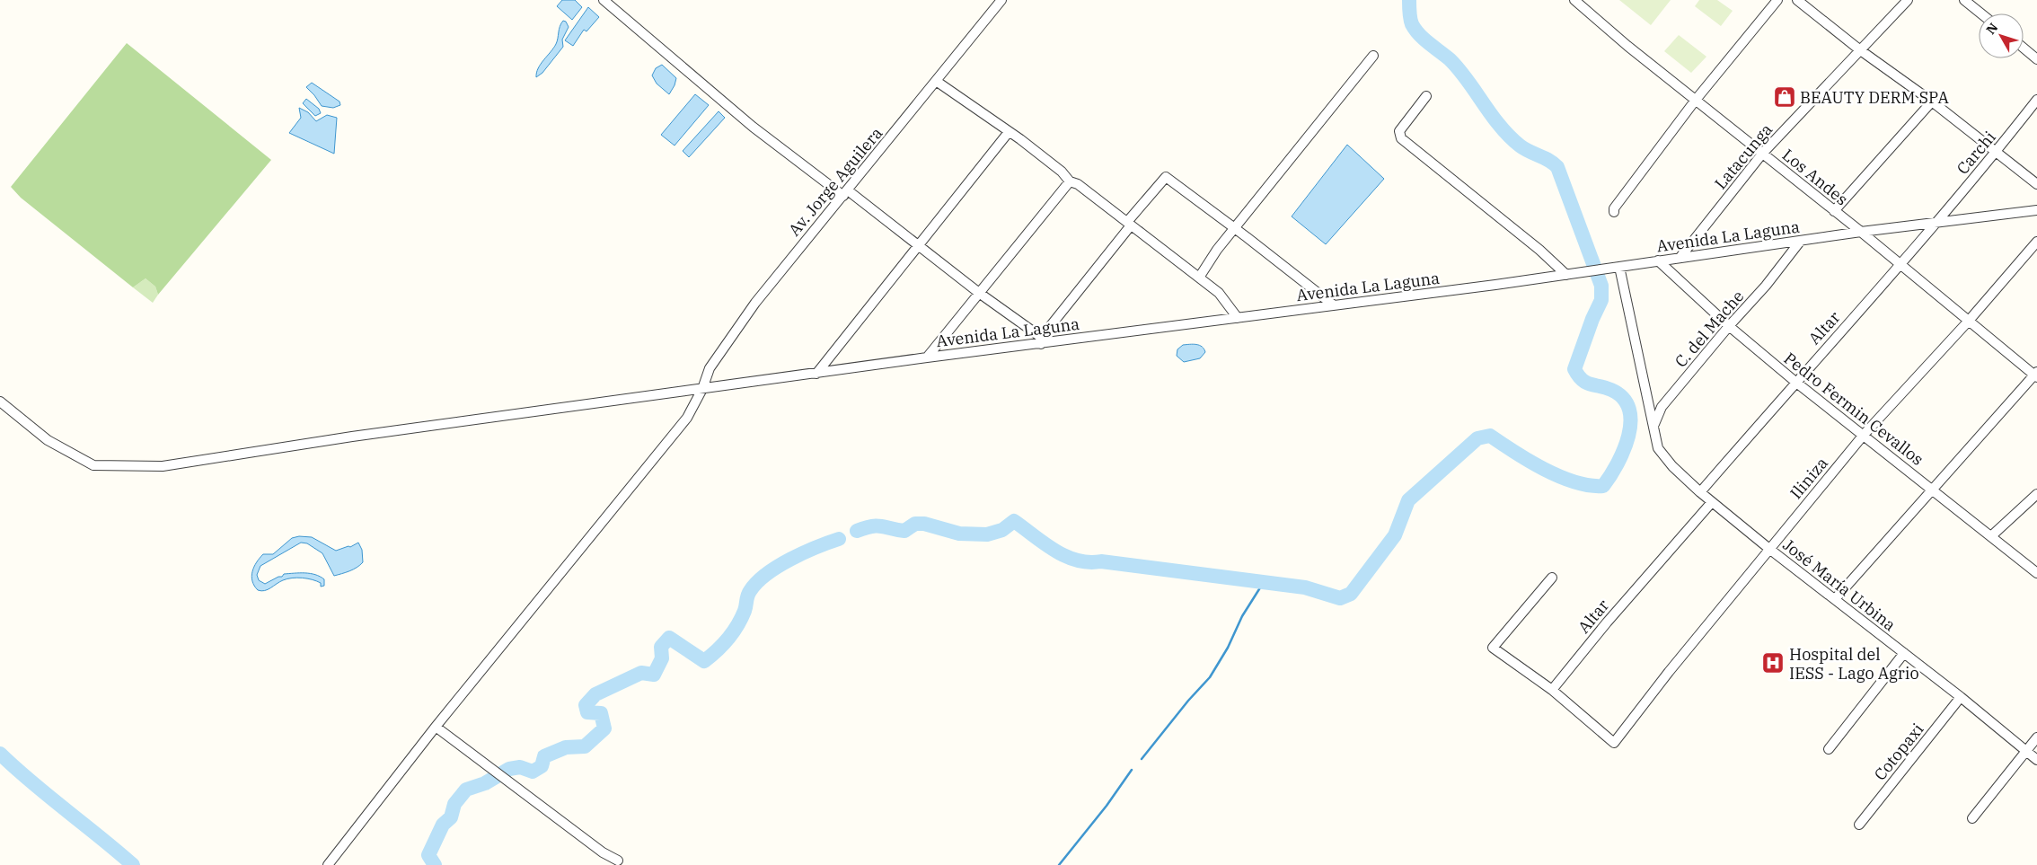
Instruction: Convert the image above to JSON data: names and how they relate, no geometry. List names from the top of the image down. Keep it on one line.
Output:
{"streets":{"street":["Carchi","Latacunga","Los Andes","Av. Jorge Aguilera","Avenida La Laguna","Altar","C. del Mache","Pedro Fermin Cevallos","Iliniza","José María Urbina","Cotopaxi"]},"crossings":[["Carchi","Avenida La Laguna"],["Carchi","Altar"],["Latacunga","Los Andes"],["Latacunga","Avenida La Laguna"],["Los Andes","Avenida La Laguna"],["Los Andes","Altar"],["Los Andes","Iliniza"],["Av. Jorge Aguilera","Avenida La Laguna"],["Avenida La Laguna","Altar"],["Avenida La Laguna","C. del Mache"],["Avenida La Laguna","Pedro Fermin Cevallos"],["Altar","Pedro Fermin Cevallos"],["Altar","Iliniza"],["Altar","José María Urbina"],["C. del Mache","Pedro Fermin Cevallos"],["C. del Mache","José María Urbina"],["Pedro Fermin Cevallos","Iliniza"],["Iliniza","José María Urbina"],["José María Urbina","Cotopaxi"]],"places":{"shop":["BEAUTY DERM SPA"],"hospital":["Hospital del IESS - Lago Agrio"]},"north":"top left"}
